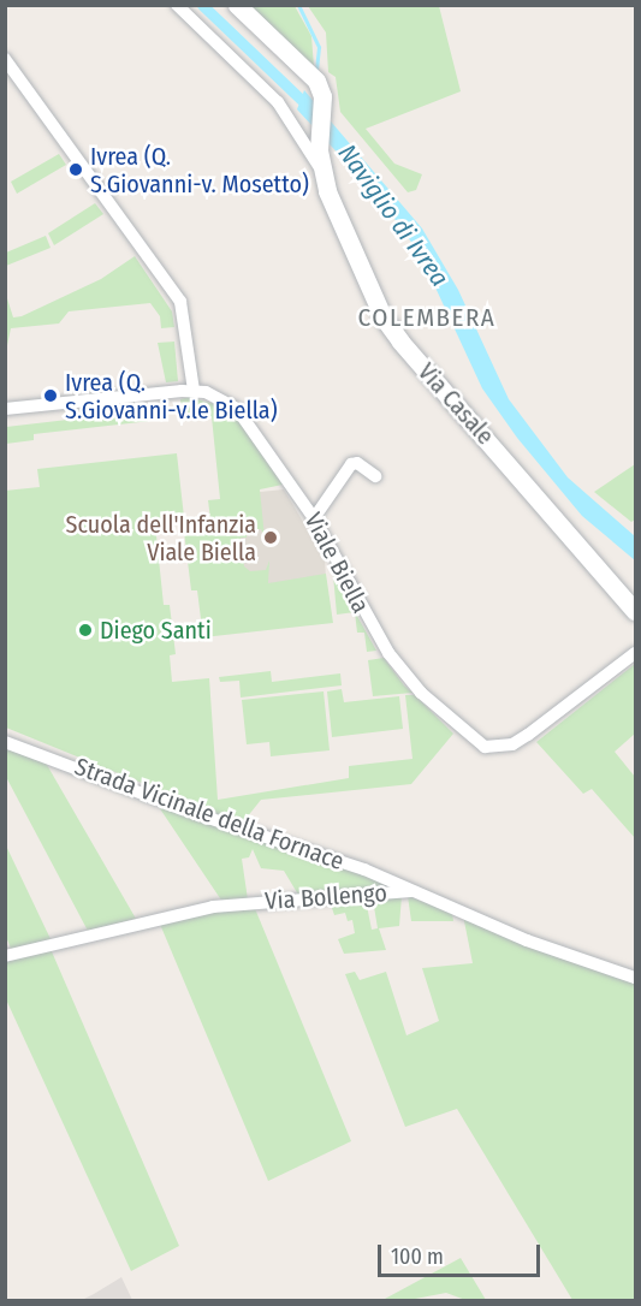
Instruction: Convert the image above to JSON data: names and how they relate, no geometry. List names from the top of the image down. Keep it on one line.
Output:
{"streets":{"main road":["Via Casale"],"street":["Viale Biella","Strada Vicinale della Fornace","Via Bollengo"]},"crossings":[["Strada Vicinale della Fornace","Via Bollengo"]],"districts":["COLEMBERA"],"water":["Naviglio di Ivrea"],"places":["Ivrea (Q. S.Giovanni-v. Mosetto)","Ivrea (Q. S.Giovanni-v.le Biella)","Scuola dell'Infanzia Viale Biella","Diego Santi"],"scale_bar":"100 m"}
